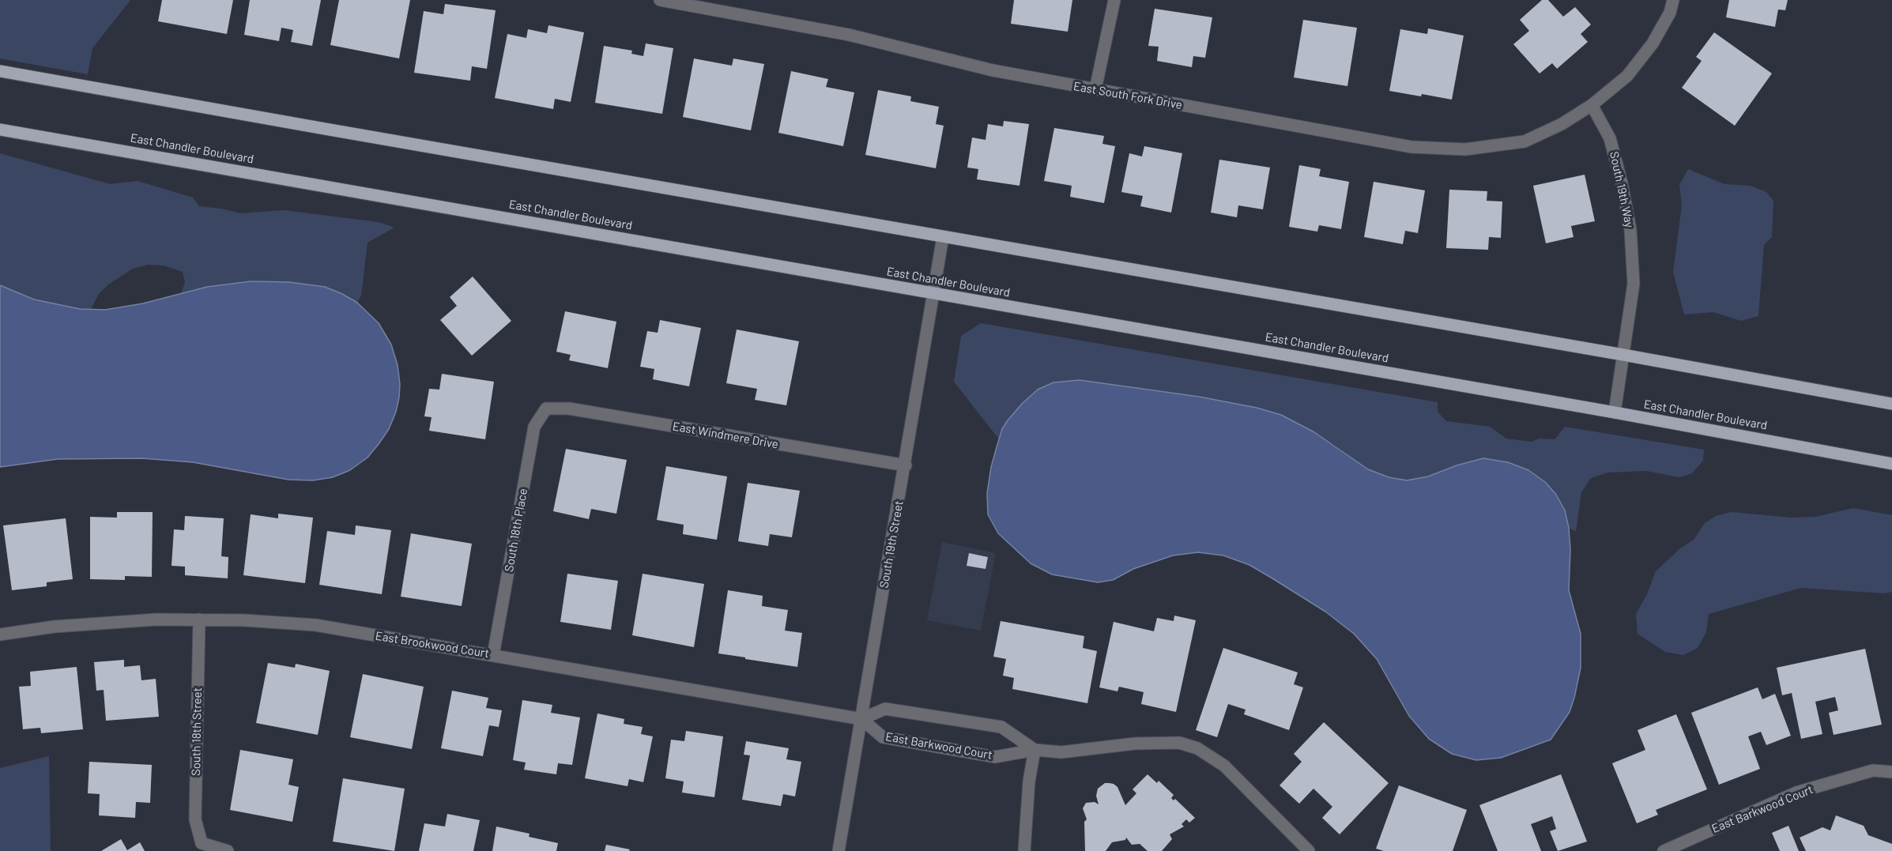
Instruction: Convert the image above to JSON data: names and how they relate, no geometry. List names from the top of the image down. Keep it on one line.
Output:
{"streets":{"main road":["East Chandler Boulevard"],"street":["East South Fork Drive","South 19th Way","East Windmere Drive","South 18th Place","South 19th Street","East Brookwood Court","South 18th Street","East Barkwood Court"]},"crossings":[["East South Fork Drive","South 19th Way"],["East Chandler Boulevard","South 19th Way"],["East Chandler Boulevard","South 19th Street"],["East Windmere Drive","South 18th Place"],["East Windmere Drive","South 19th Street"],["South 18th Place","East Brookwood Court"],["South 19th Street","East Brookwood Court"],["South 19th Street","East Barkwood Court"],["East Brookwood Court","South 18th Street"],["East Brookwood Court","East Barkwood Court"]]}
